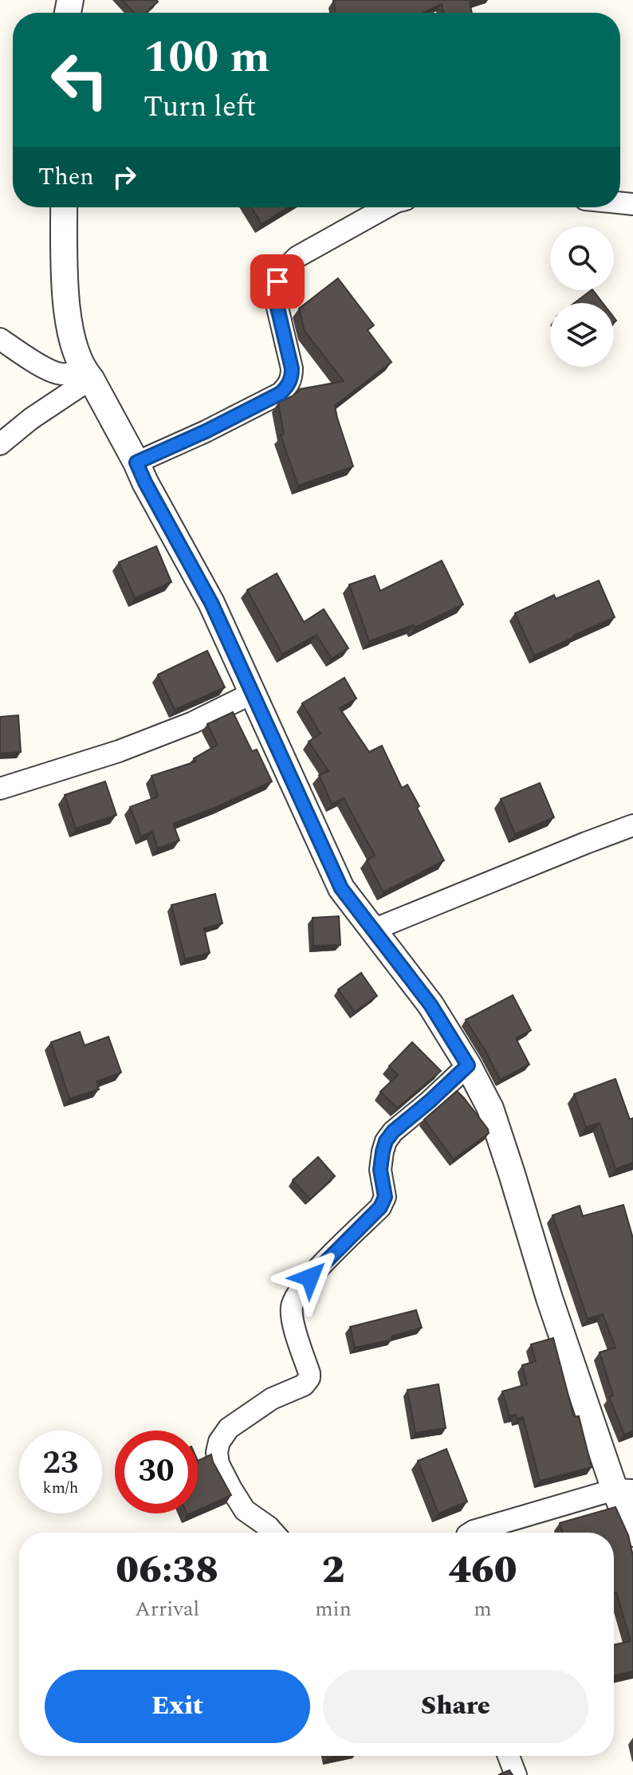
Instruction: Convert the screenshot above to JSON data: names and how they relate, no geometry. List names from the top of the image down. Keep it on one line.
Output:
{"page":{"turn":["100 m","Turn left"],"then":"Then","speed":"23 km/h","limit":"30","eta":["06:38","Arrival","2","min","460","m"],"buttons":["Exit","Share"]}}
